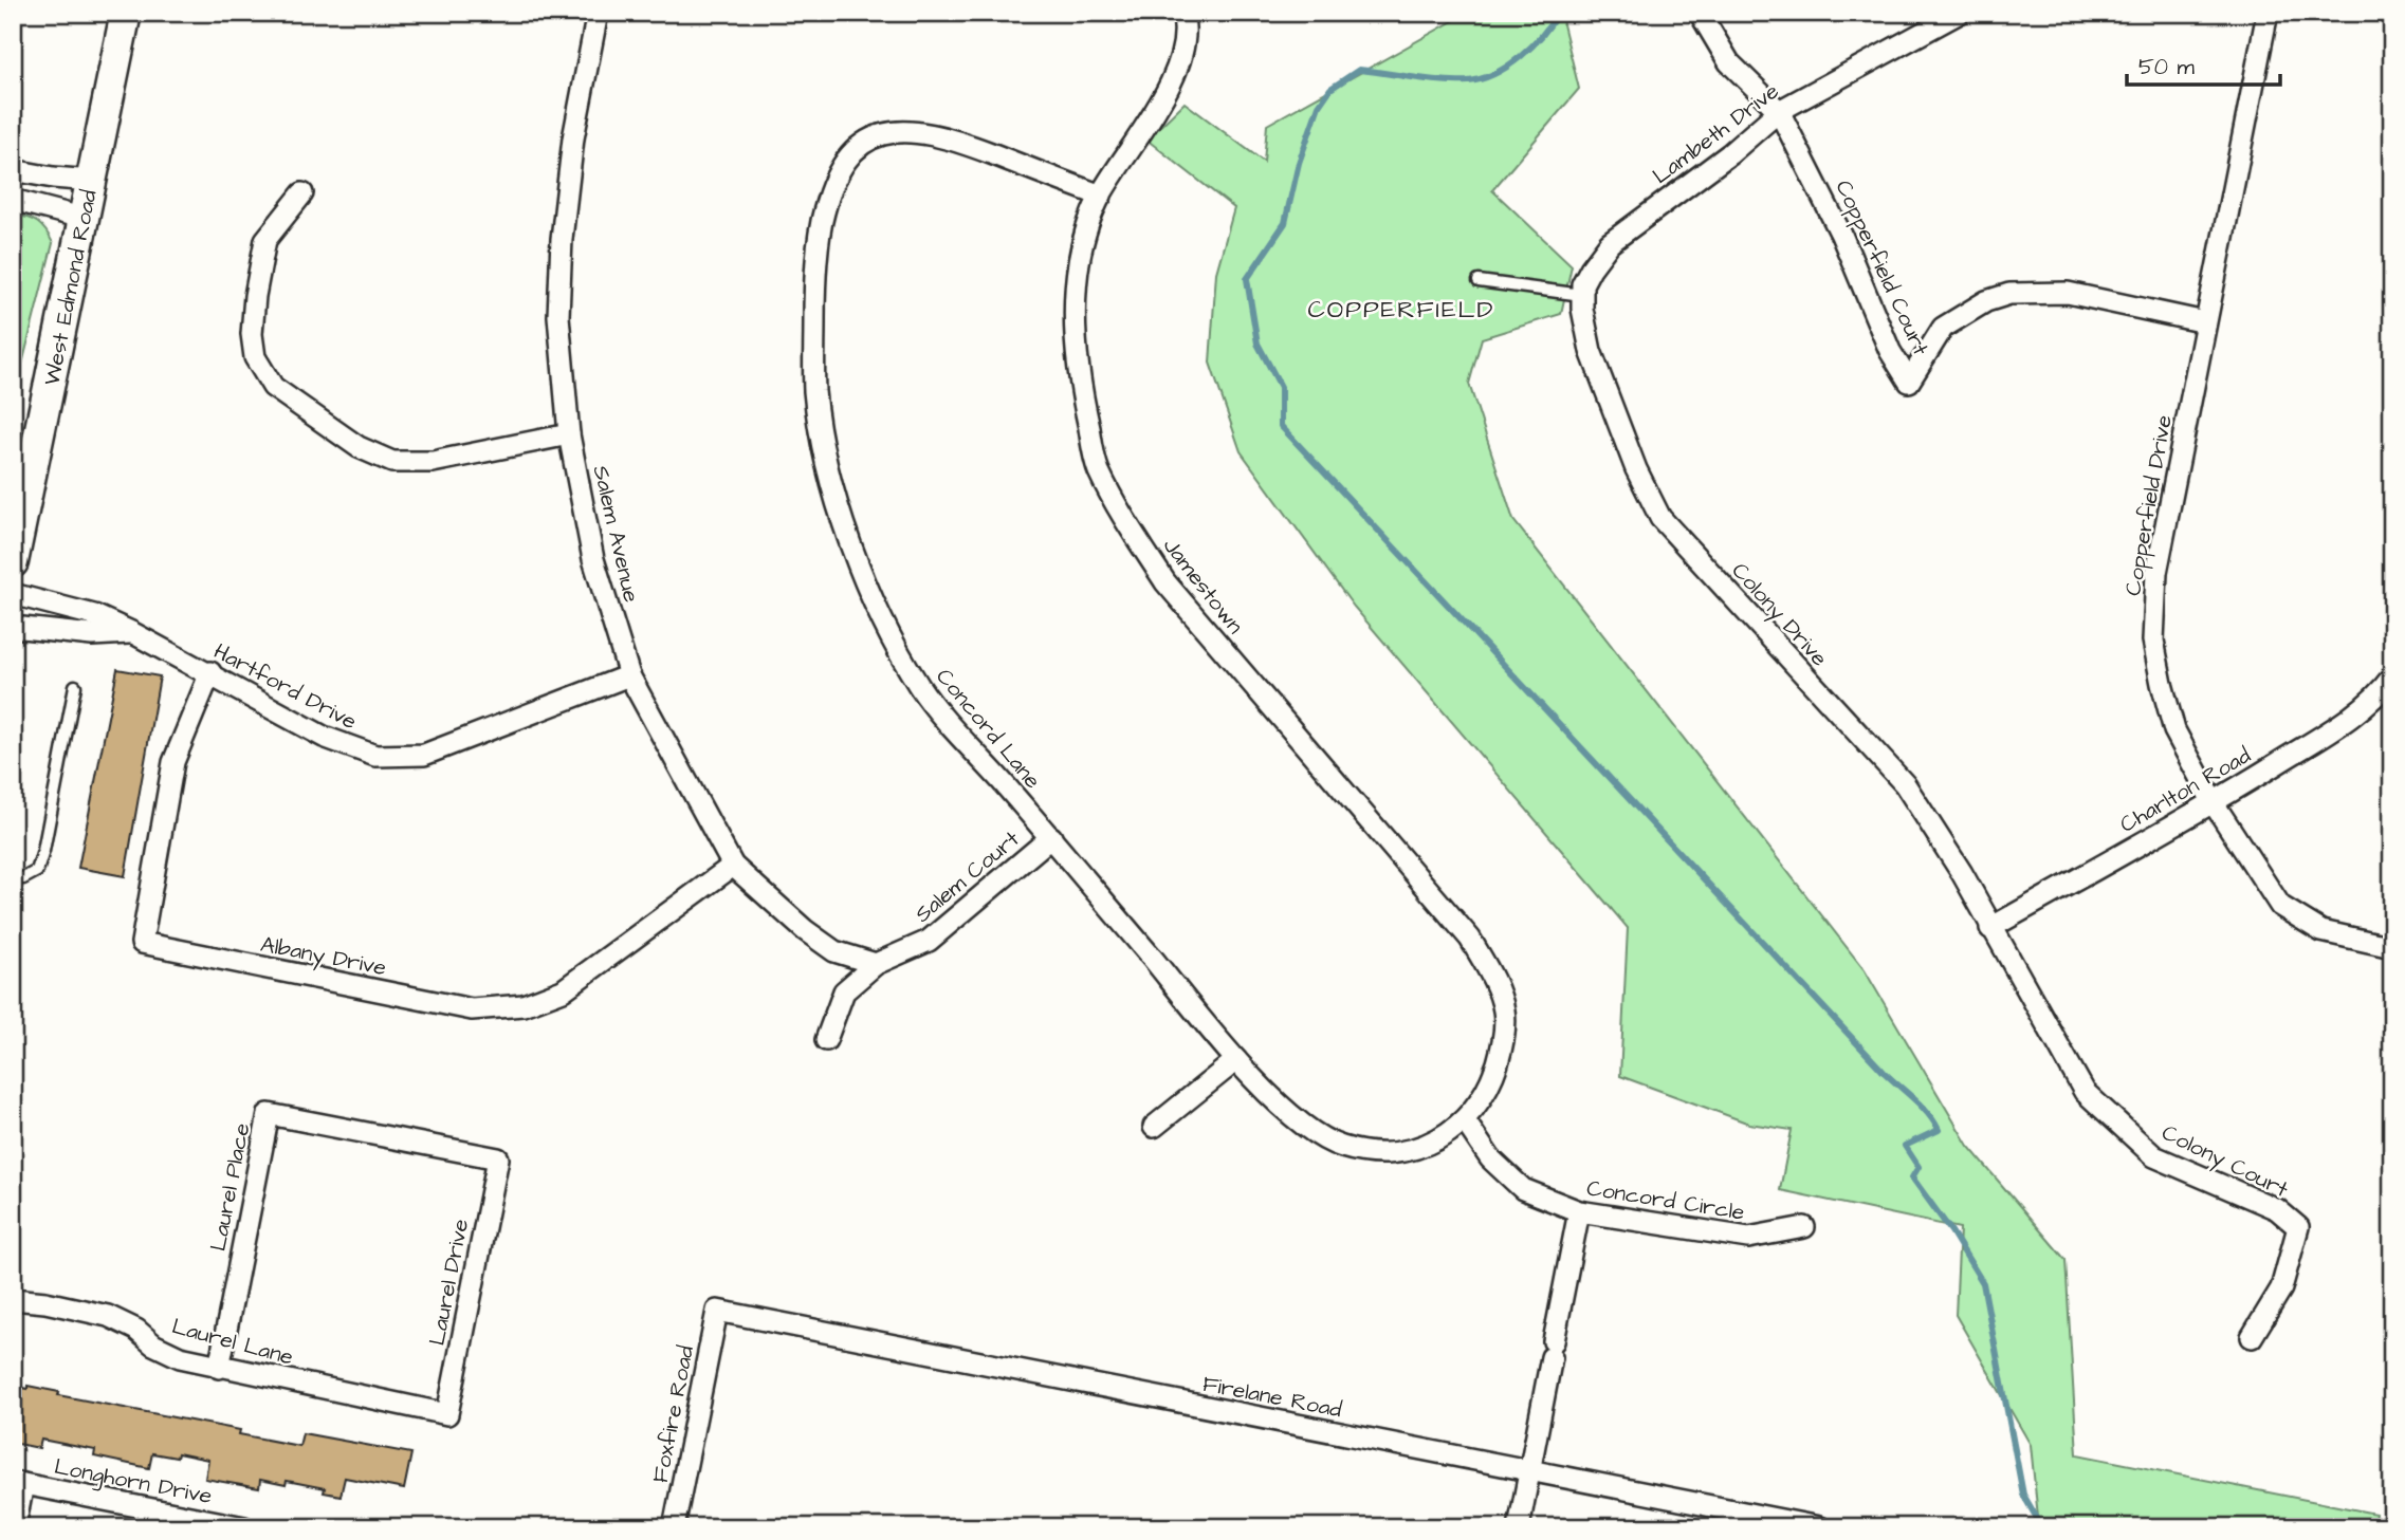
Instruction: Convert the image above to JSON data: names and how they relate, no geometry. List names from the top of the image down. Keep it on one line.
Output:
{"streets":{"main road":["West Edmond Road"],"street":["Lambeth Drive","Copperfield Court","Copperfield Drive","Salem Avenue","Jamestown","Colony Drive","Hartford Drive","Concord Lane","Charlton Road","Salem Court","Albany Drive","Colony Court","Laurel Place","Concord Circle","Laurel Drive","Laurel Lane","Firelane Road","Foxfire Road","Longhorn Drive"]},"crossings":[["Lambeth Drive","Copperfield Court"],["Lambeth Drive","Colony Drive"],["Copperfield Court","Copperfield Drive"],["Copperfield Drive","Charlton Road"],["Salem Avenue","Hartford Drive"],["Salem Avenue","Salem Court"],["Salem Avenue","Albany Drive"],["Jamestown","Concord Lane"],["Jamestown","Concord Circle"],["Colony Drive","Charlton Road"],["Colony Drive","Colony Court"],["Hartford Drive","Albany Drive"],["Concord Lane","Salem Court"],["Concord Lane","Concord Circle"],["Charlton Road","Colony Court"],["Laurel Place","Laurel Drive"],["Laurel Place","Laurel Lane"],["Laurel Drive","Laurel Lane"],["Firelane Road","Foxfire Road"]],"districts":["COPPERFIELD"],"scale_bar":"50 m"}
